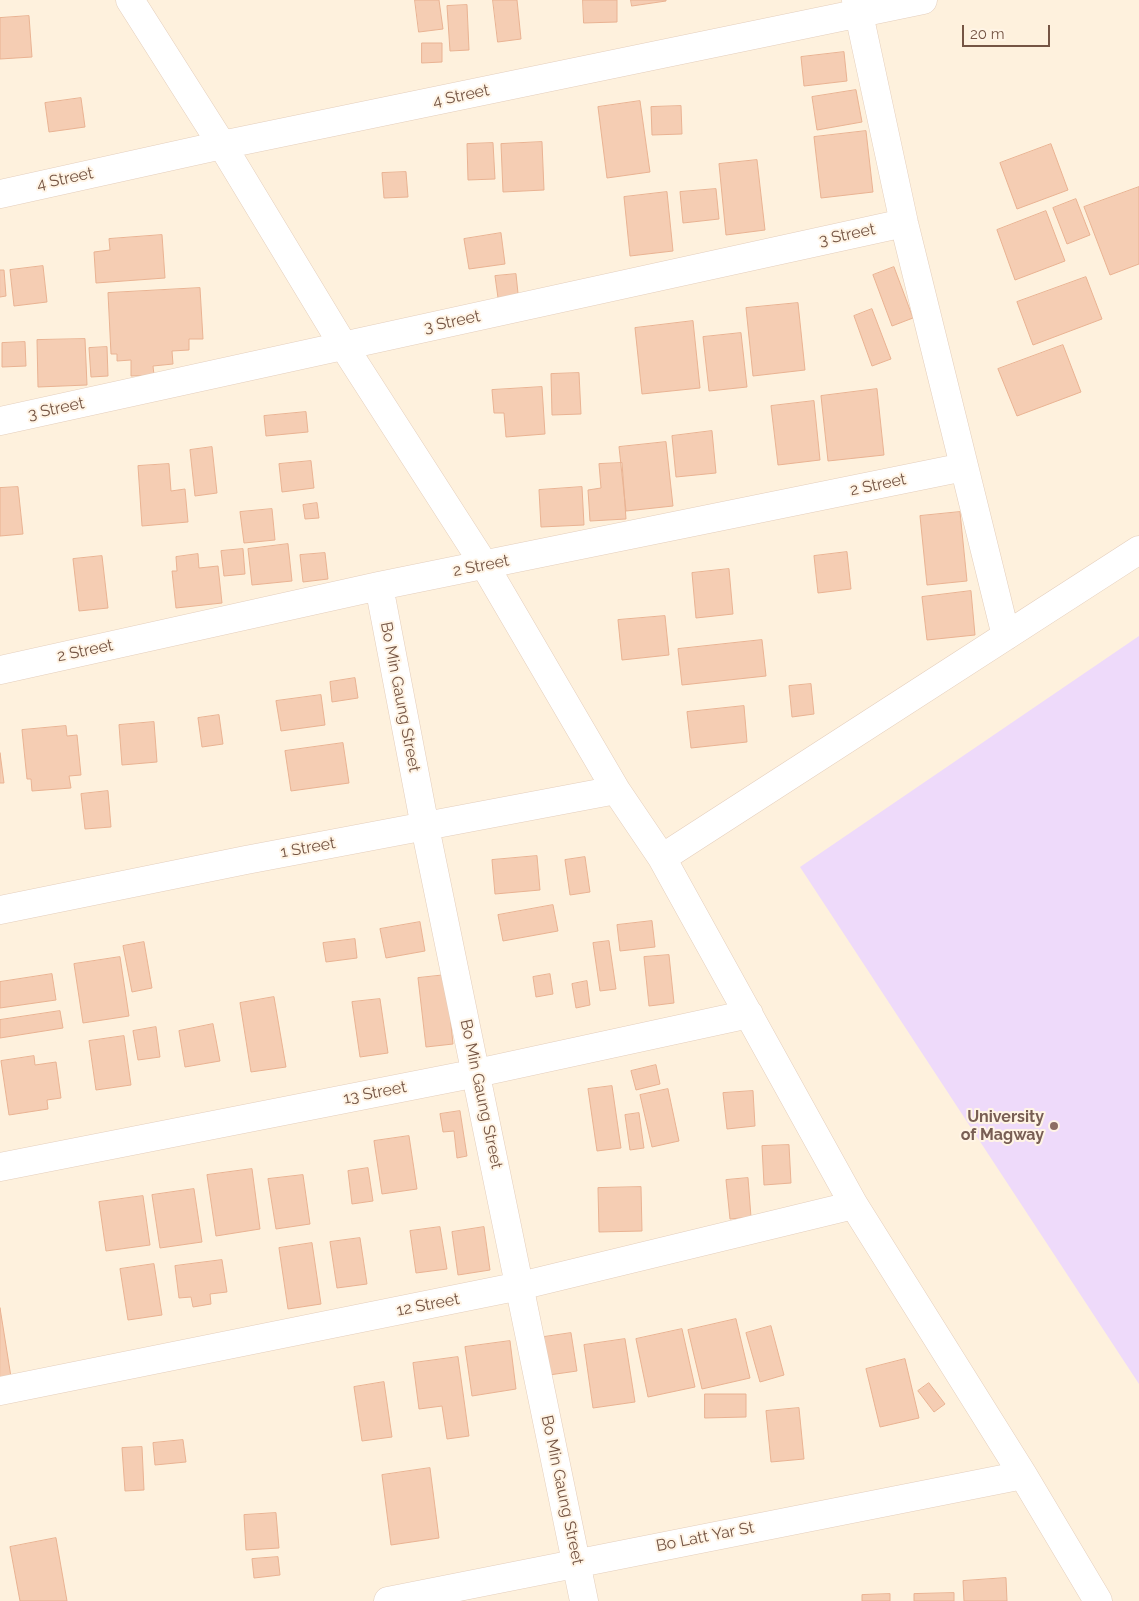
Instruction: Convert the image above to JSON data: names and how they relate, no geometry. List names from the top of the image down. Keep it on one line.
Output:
{"streets":{"street":["4 Street","3 Street","2 Street","Bo Min Gaung Street","1 Street","13 Street","12 Street","Bo Latt Yar St"]},"crossings":[["2 Street","Bo Min Gaung Street"],["Bo Min Gaung Street","1 Street"],["Bo Min Gaung Street","13 Street"],["Bo Min Gaung Street","12 Street"],["Bo Min Gaung Street","Bo Latt Yar St"]],"places":["University of Magway"],"scale_bar":"20 m"}
